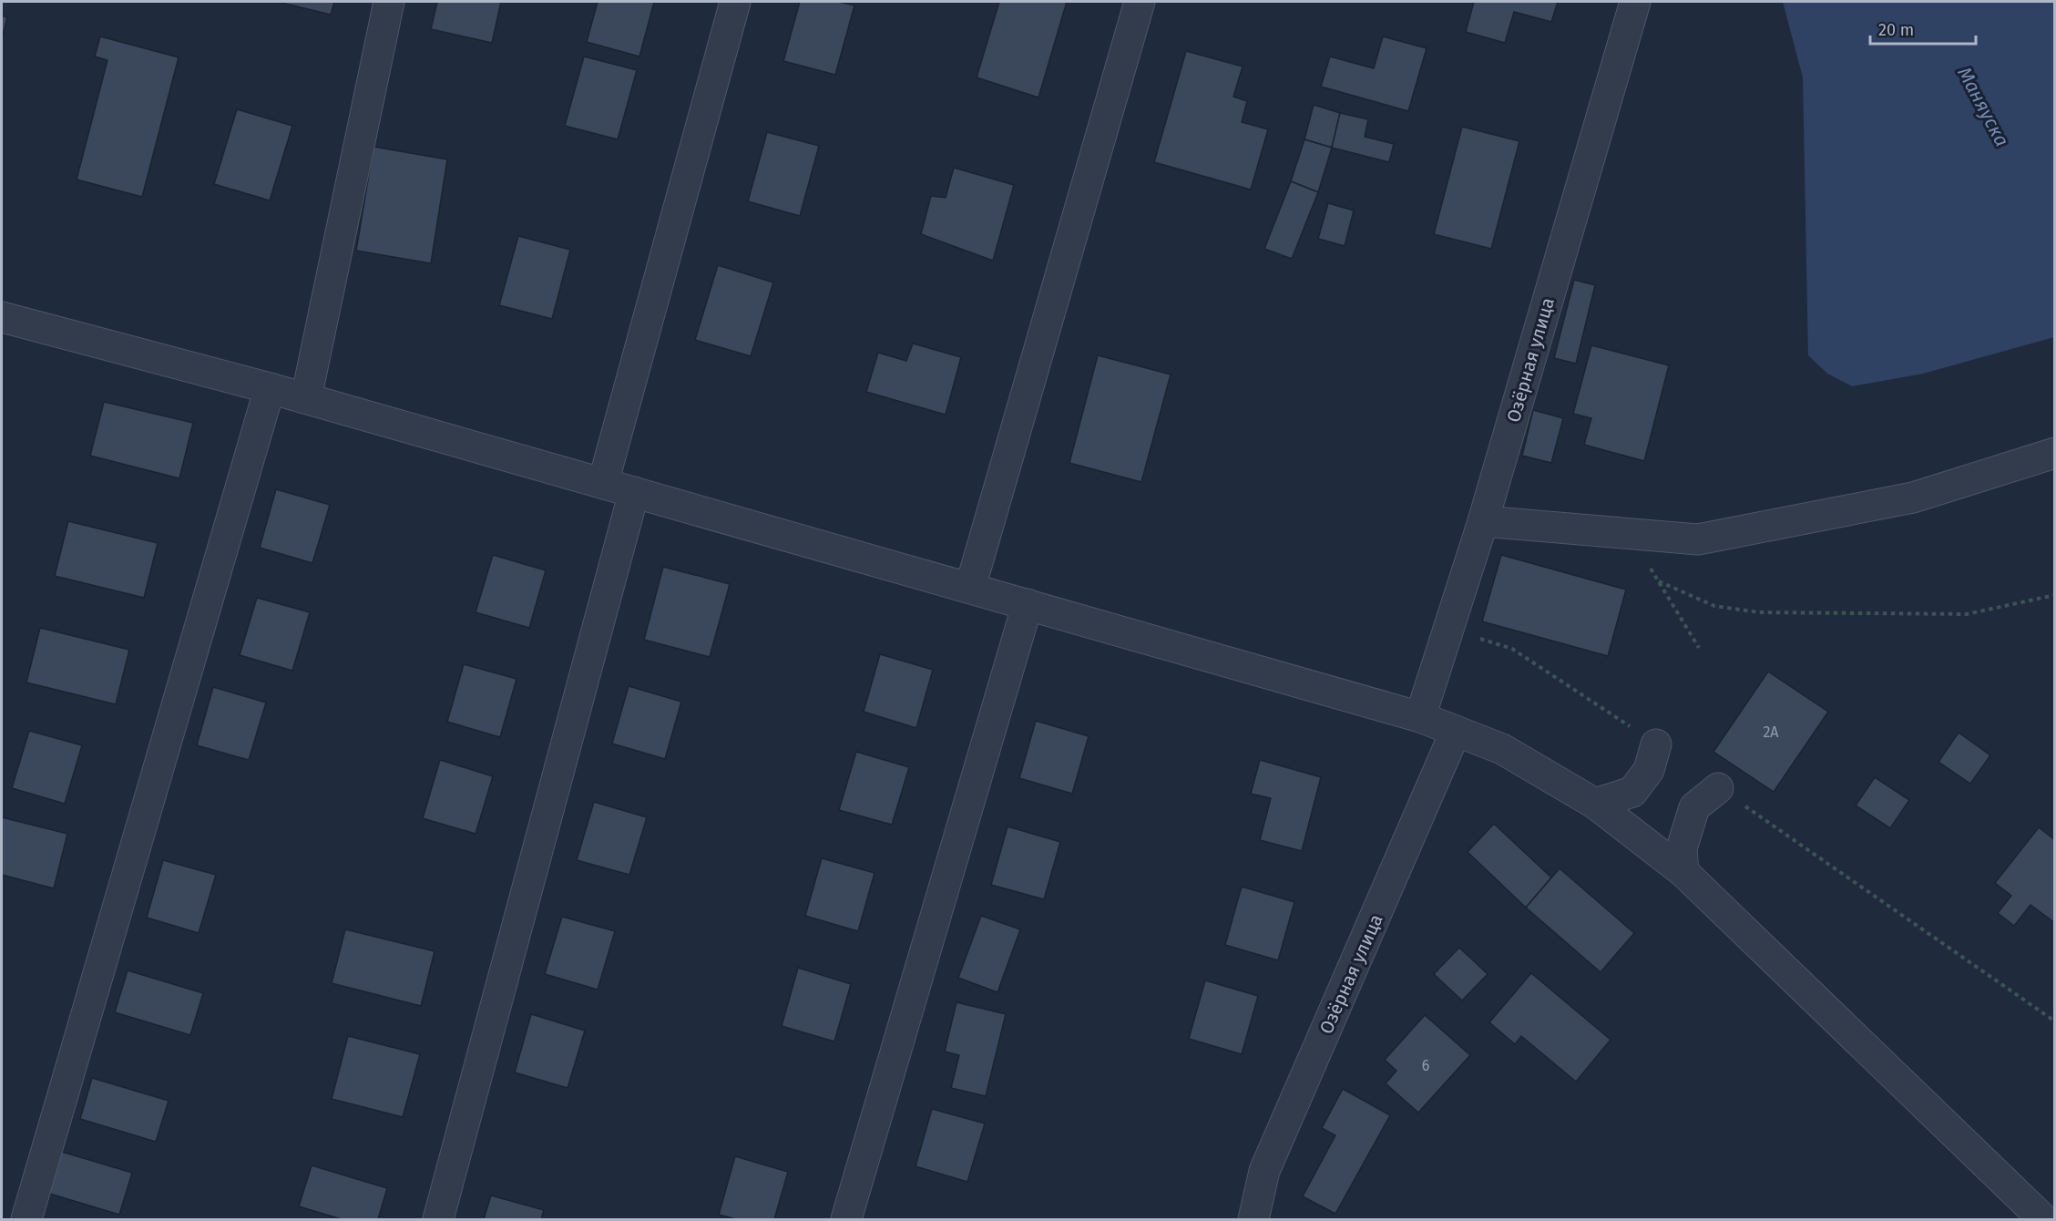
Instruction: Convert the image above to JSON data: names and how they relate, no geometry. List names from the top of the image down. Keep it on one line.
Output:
{"streets":{"street":["Озёрная улица"]},"water":["Маняуска"],"house_numbers":["2А","6"],"scale_bar":"20 m"}
